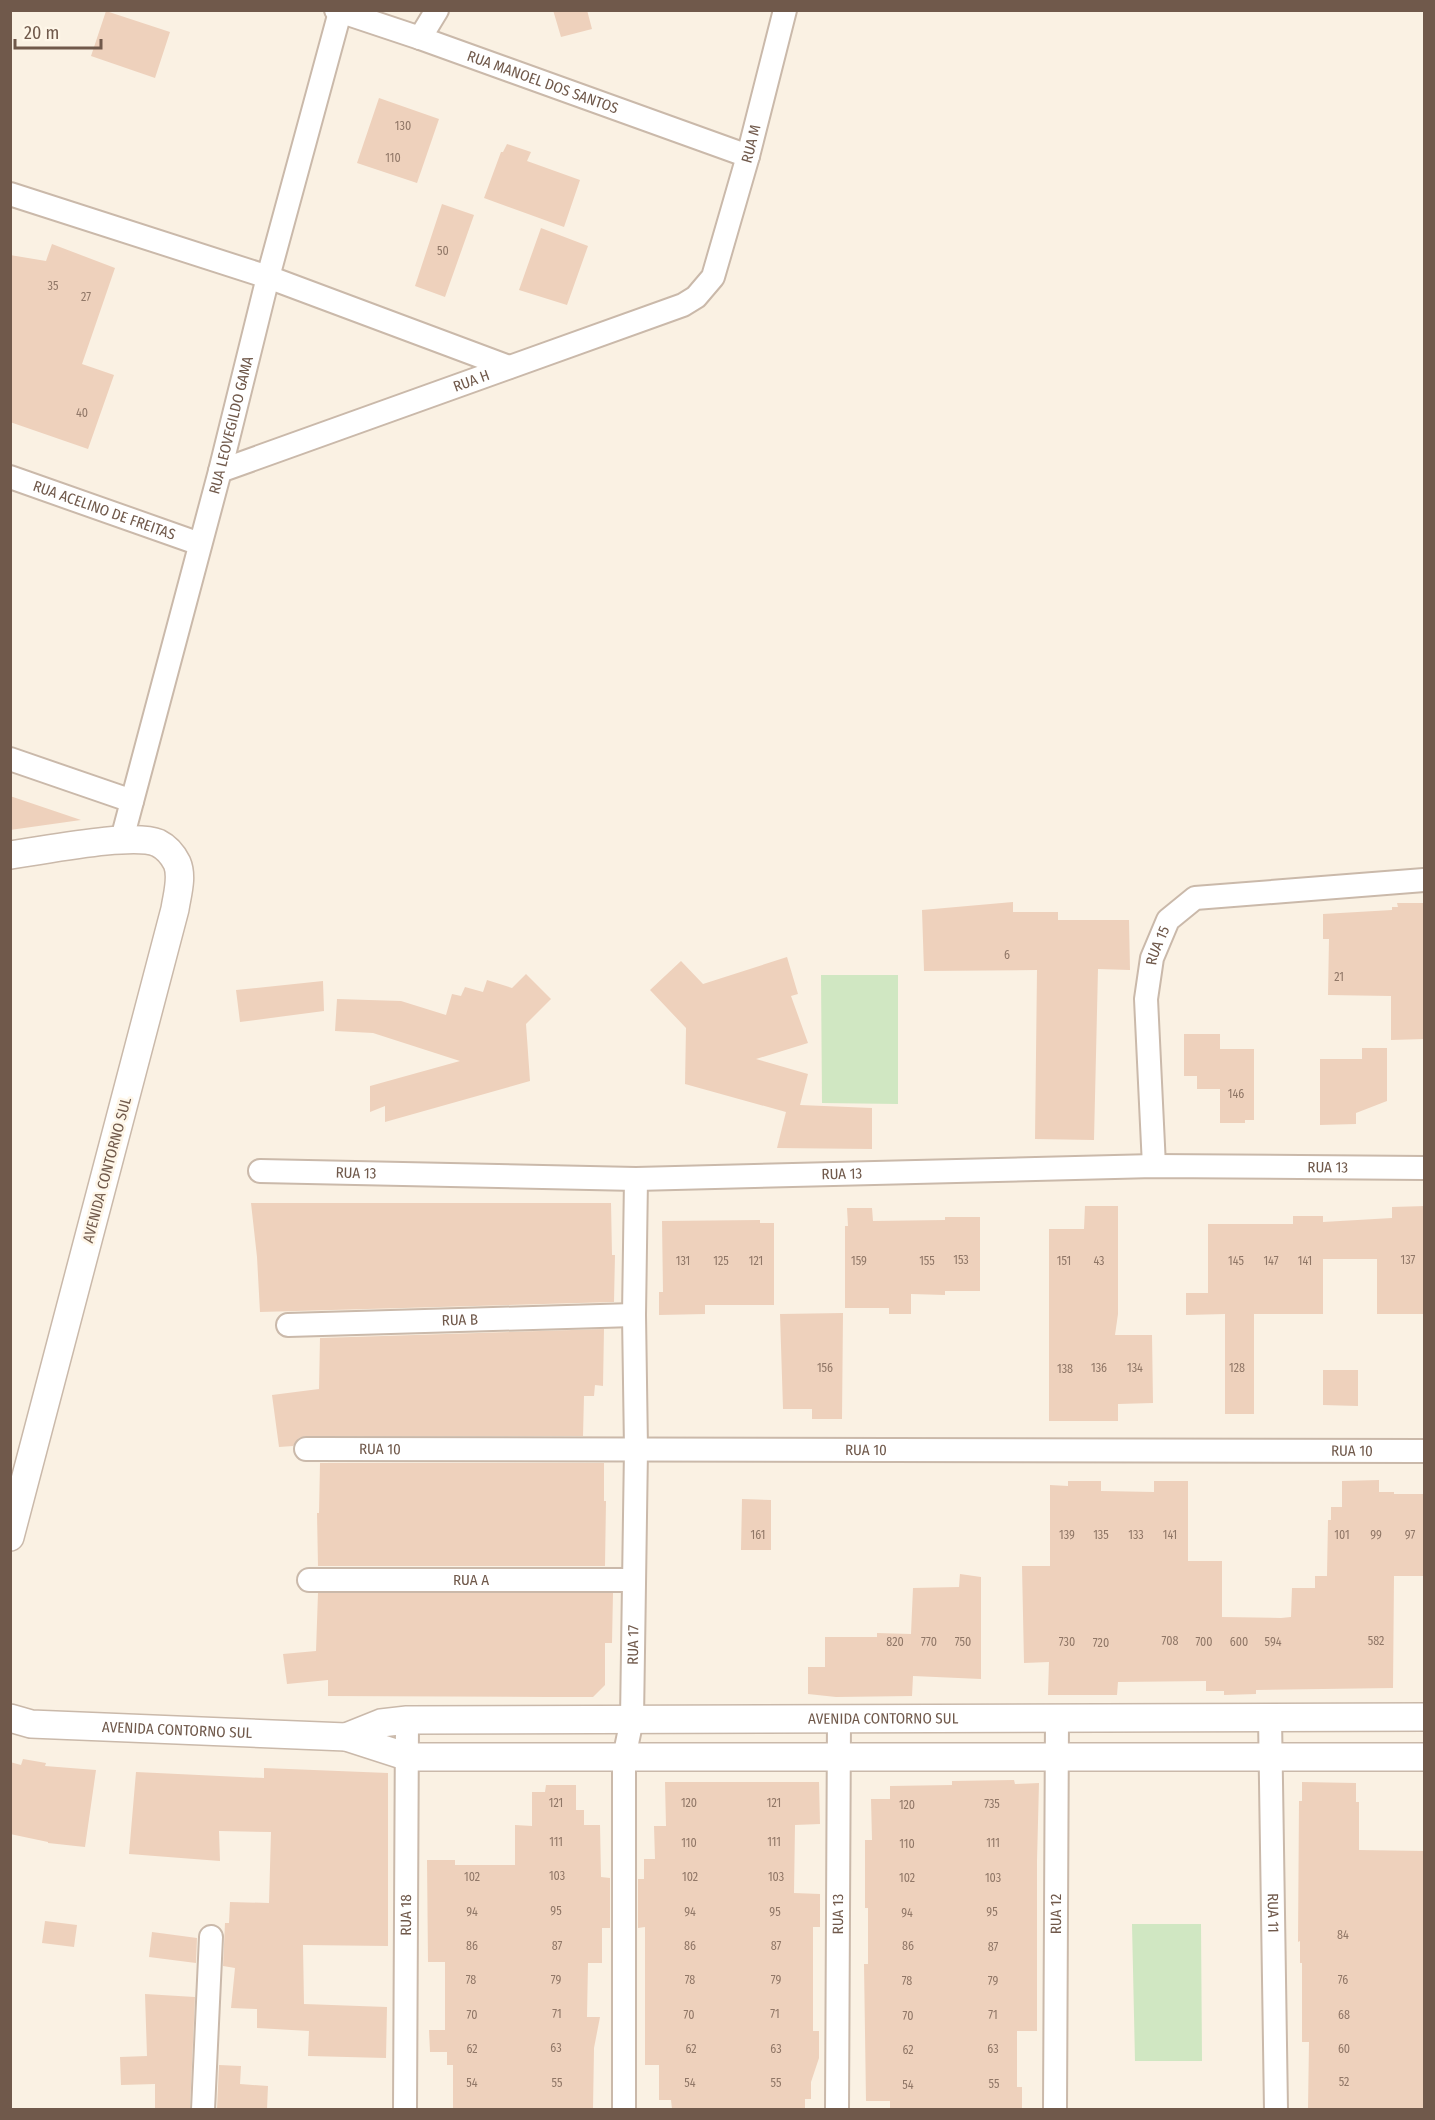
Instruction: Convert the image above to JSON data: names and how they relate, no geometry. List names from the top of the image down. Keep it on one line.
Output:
{"streets":{"street":["RUA MANOEL DOS SANTOS","RUA M","RUA H","RUA LEOVEGILDO GAMA","RUA ACELINO DE FREITAS","RUA 15","RUA 13","AVENIDA CONTORNO SUL","RUA B","RUA 10","RUA A","RUA 17","RUA 11","RUA 18","RUA 12"]},"crossings":[["RUA MANOEL DOS SANTOS","RUA M"],["RUA MANOEL DOS SANTOS","RUA LEOVEGILDO GAMA"],["RUA M","RUA H"],["RUA H","RUA LEOVEGILDO GAMA"],["RUA LEOVEGILDO GAMA","RUA ACELINO DE FREITAS"],["RUA LEOVEGILDO GAMA","AVENIDA CONTORNO SUL"],["RUA 15","RUA 13"],["RUA 13","AVENIDA CONTORNO SUL"],["RUA 13","RUA 17"],["AVENIDA CONTORNO SUL","RUA 17"],["AVENIDA CONTORNO SUL","RUA 11"],["AVENIDA CONTORNO SUL","RUA 18"],["AVENIDA CONTORNO SUL","RUA 12"],["RUA B","RUA 17"],["RUA 10","RUA 17"],["RUA A","RUA 17"]],"house_numbers":["130","110","50","35","27","40","6","21","146","153","137","131","125","121","159","155","151","43","145","147","141","156","136","134","128","138","161","139","135","133","141","101","99","97","708","582","820","770","750","730","700","600","594","720","121","120","121","735","120","111","111","110","111","110","103","102","102","103","102","103","95","94","94","95","95","94","84","86","87","86","87","86","87","78","79","78","79","76","78","79","71","71","70","70","71","68","70","63","62","62","63","63","60","62","52","54","55","54","55","55","54"],"scale_bar":"20 m"}
